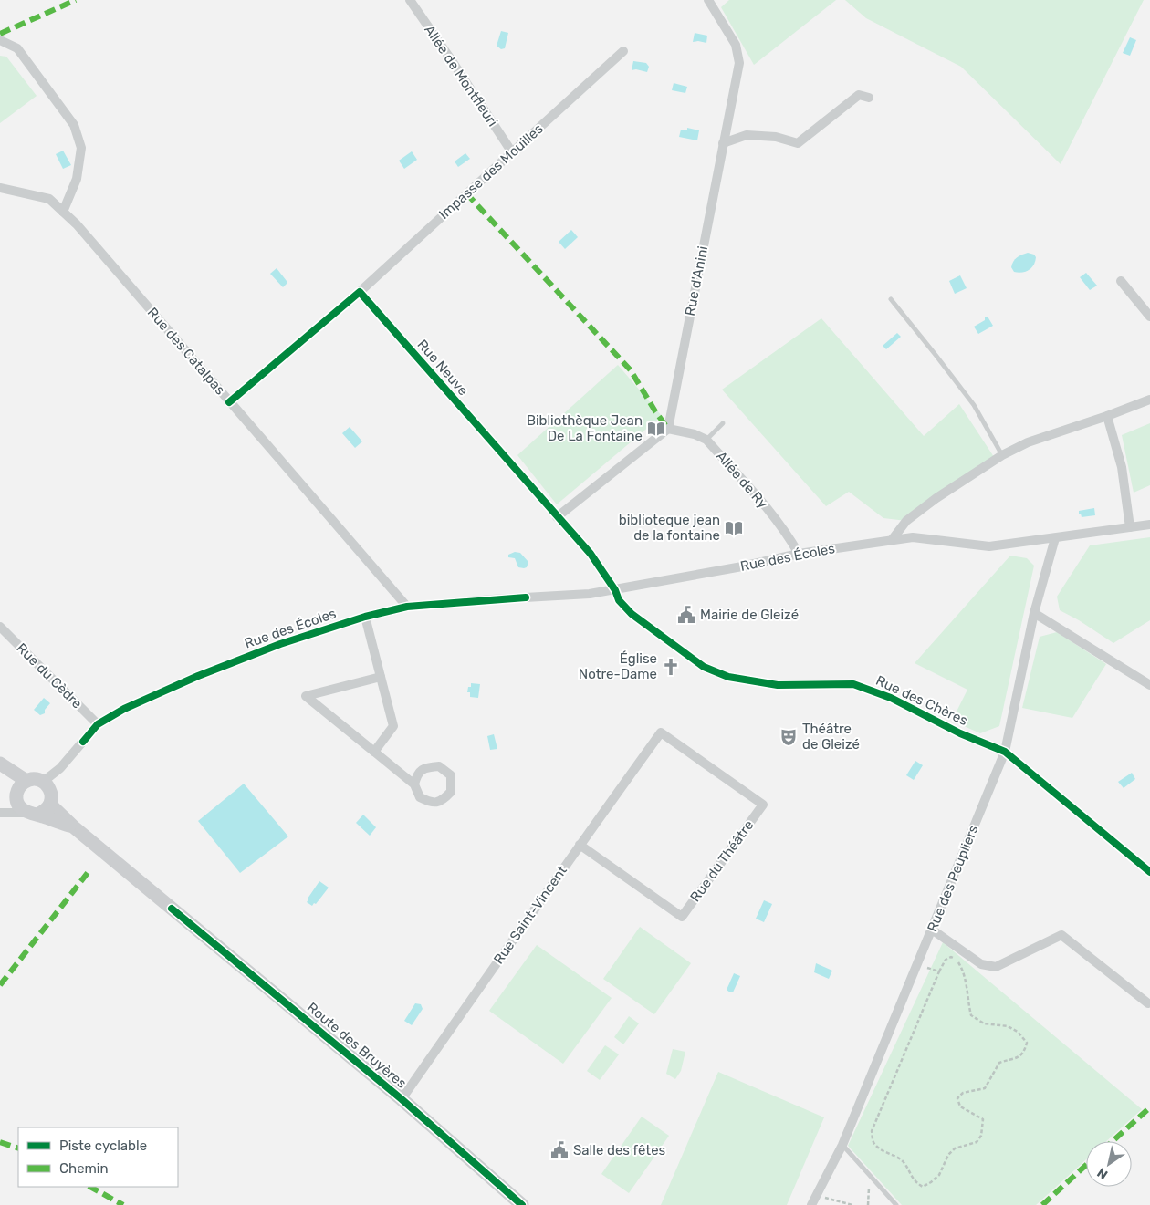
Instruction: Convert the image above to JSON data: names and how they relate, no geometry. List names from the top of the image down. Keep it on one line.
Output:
{"streets":{"main road":["Route des Bruyères"],"street":["Allée de Montfleuri","Impasse des Mouilles","Rue d'Anini","Rue des Catalpas","Rue Neuve","Allée de Ry","Rue des Écoles","Rue du Cèdre","Rue des Chères","Rue du Théâtre","Rue des Peupliers","Rue Saint-Vincent"]},"crossings":[["Allée de Montfleuri","Impasse des Mouilles"],["Impasse des Mouilles","Rue Neuve"],["Rue d'Anini","Allée de Ry"],["Rue des Catalpas","Rue des Écoles"],["Rue Neuve","Rue des Écoles"],["Rue Neuve","Rue des Chères"],["Allée de Ry","Rue des Écoles"],["Rue des Écoles","Rue du Cèdre"],["Rue des Écoles","Rue des Chères"],["Rue des Écoles","Rue des Peupliers"],["Rue des Écoles","Route des Bruyères"],["Rue des Chères","Rue des Peupliers"],["Rue du Théâtre","Rue Saint-Vincent"],["Rue Saint-Vincent","Route des Bruyères"]],"places":{"library":["Bibliothèque Jean De La Fontaine","biblioteque jean de la fontaine"],"public building":["Mairie de Gleizé","Salle des fêtes"],"church":["Église Notre-Dame"],"theatre":["Théâtre de Gleizé"]},"legend":["Piste cyclable","Chemin"],"north":"bottom left"}
